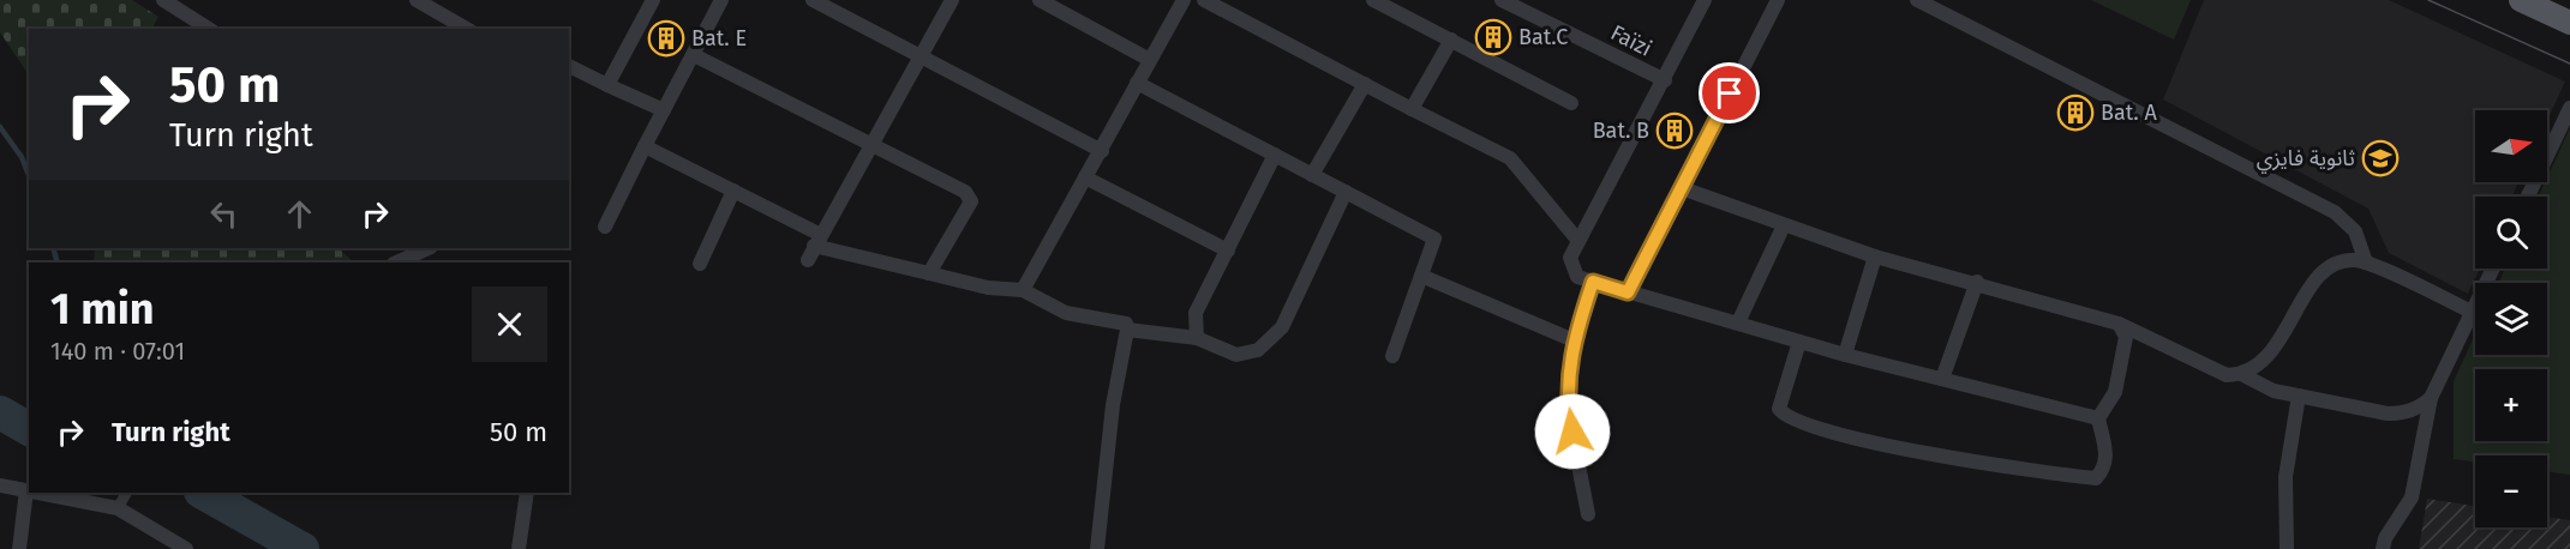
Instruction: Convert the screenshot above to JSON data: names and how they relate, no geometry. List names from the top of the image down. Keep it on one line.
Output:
{"streets":{"street":["Faïzi"]},"places":{"building":["Bat.C","Bat. E","Bat. A","Bat. B"],"school or university":["ثانوية فايزي"]},"north":"right","page":{"turn":["50 m","Turn right"],"map_buttons":["+","−"],"heading":["1 min","140 m · 07:01"],"list":[{"name":"Turn right","value":"50 m"}]}}
